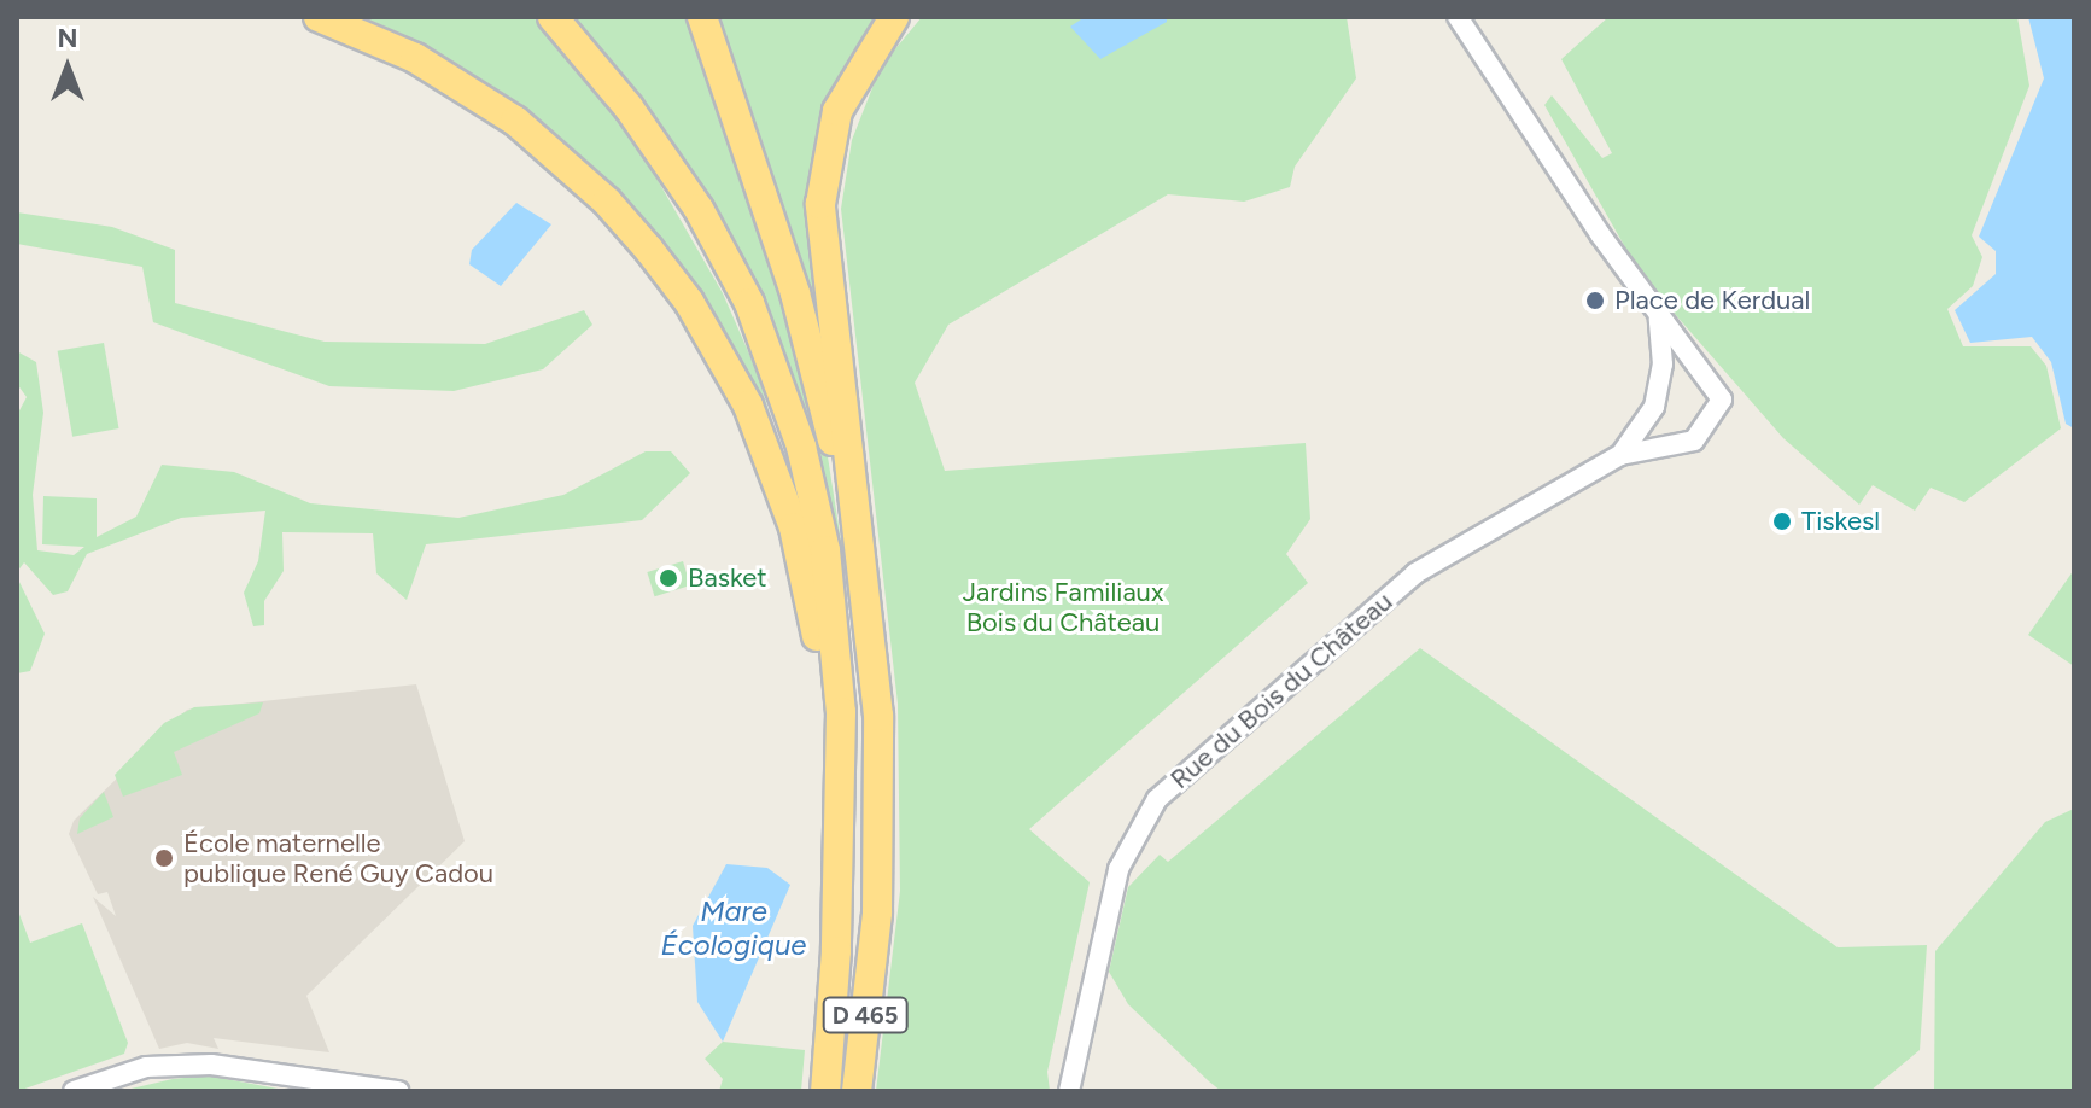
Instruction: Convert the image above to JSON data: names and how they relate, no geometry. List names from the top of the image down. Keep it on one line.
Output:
{"streets":{"highway":["D 465"],"street":["Rue du Bois du Château"]},"water":["Mare Écologique"],"parks":["Jardins Familiaux Bois du Château"],"places":["Place de Kerdual","Tiskesl","Basket","École maternelle publique René Guy Cadou"],"north":"top"}
